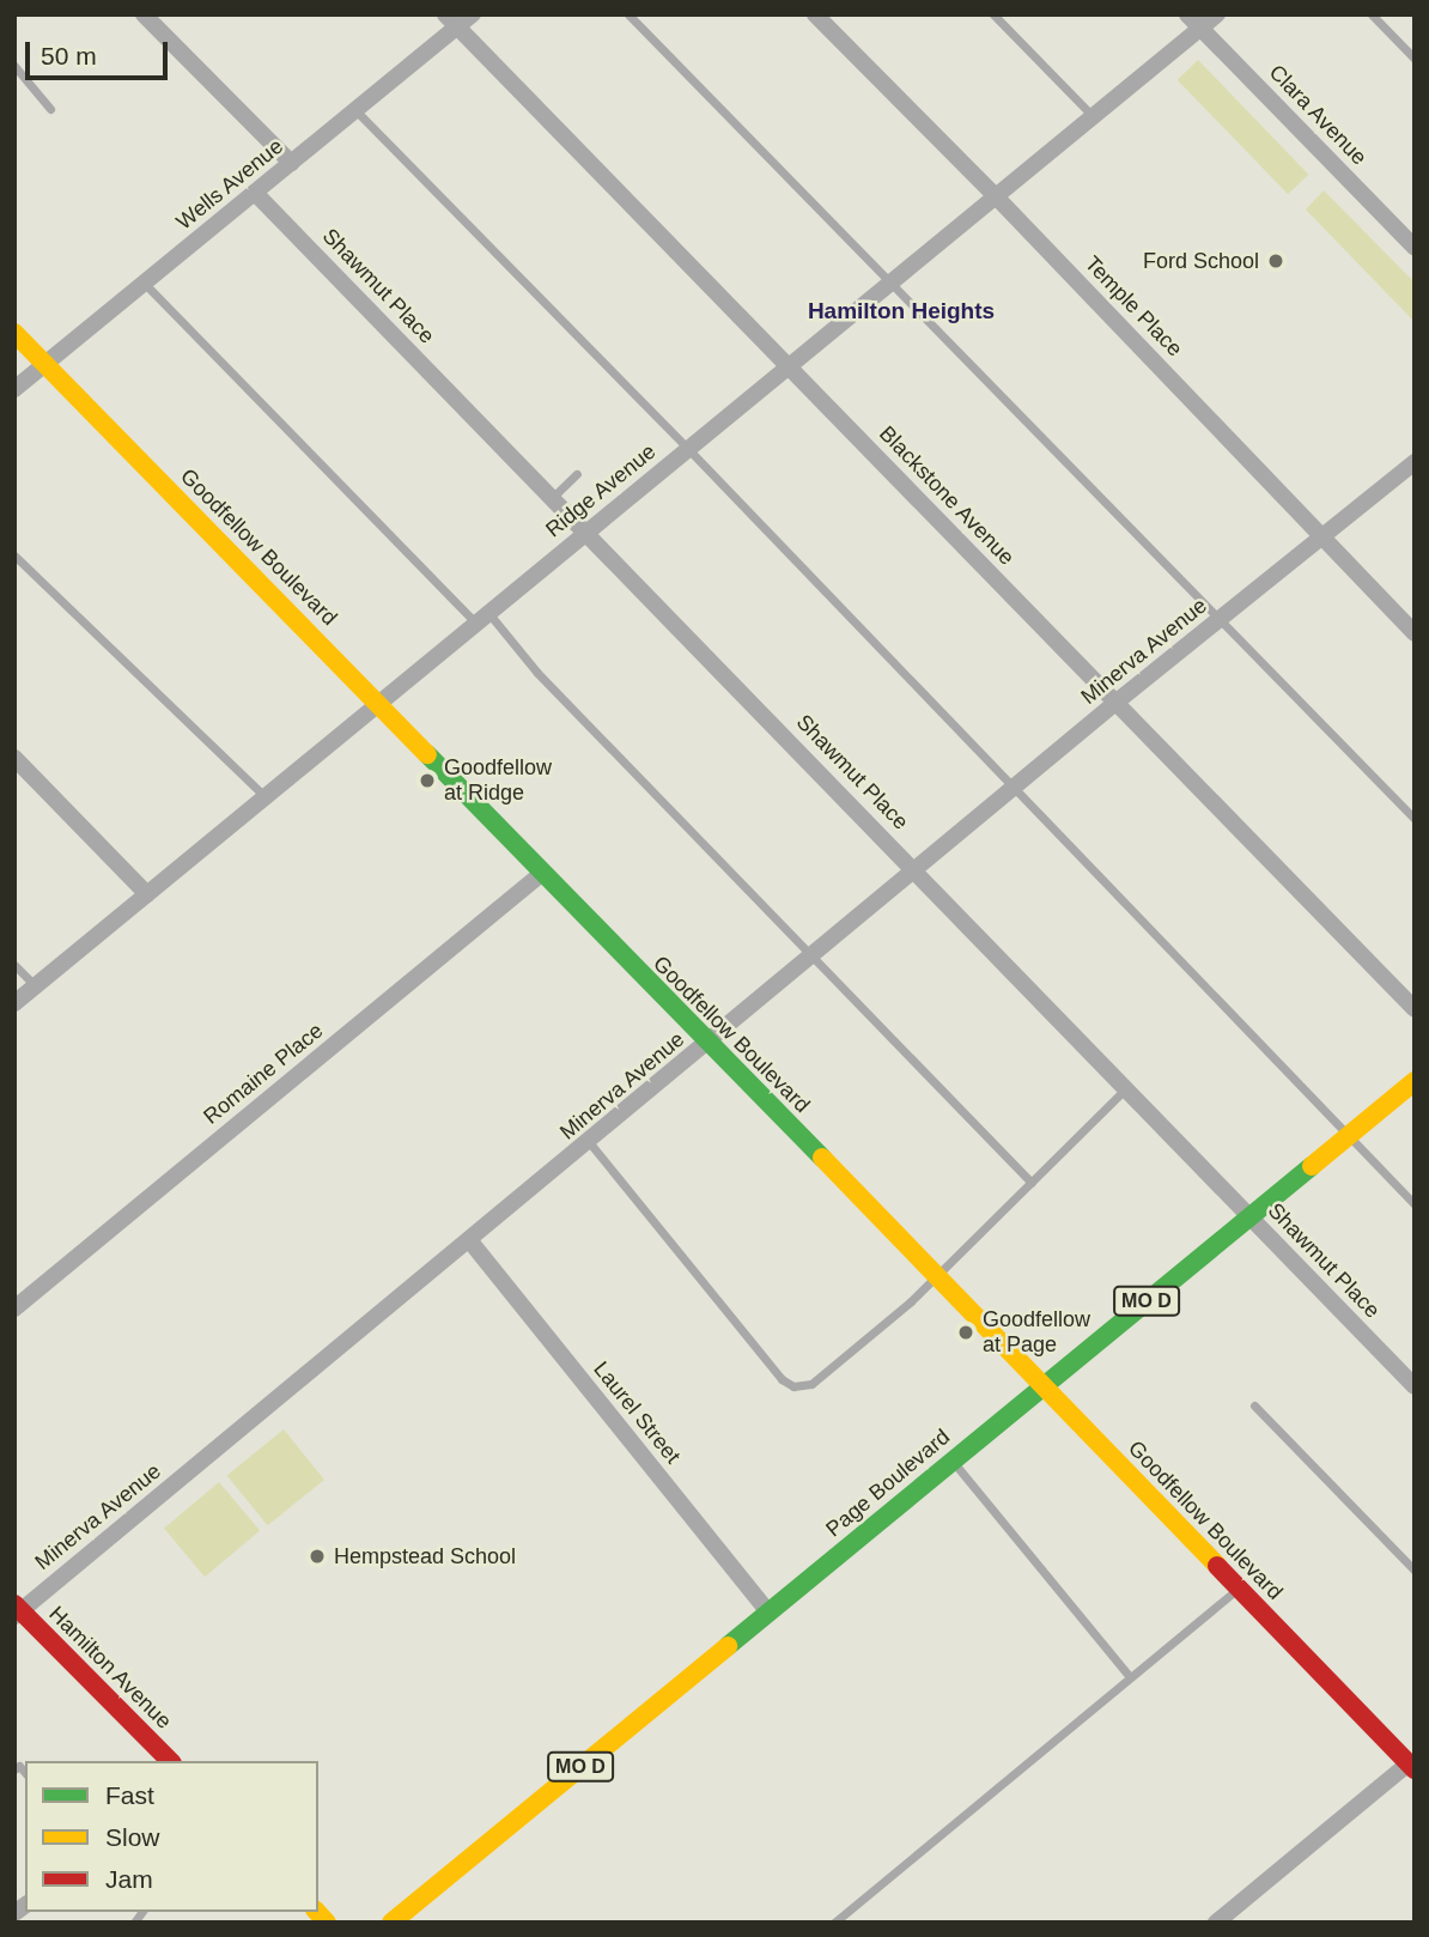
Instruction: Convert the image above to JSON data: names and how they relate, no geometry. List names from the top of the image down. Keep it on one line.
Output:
{"streets":{"main road":["Goodfellow Boulevard","MO D","Page Boulevard","Hamilton Avenue"],"street":["Clara Avenue","Wells Avenue","Shawmut Place","Temple Place","Ridge Avenue","Blackstone Avenue","Minerva Avenue","Romaine Place","Laurel Street"]},"crossings":[["Clara Avenue","Ridge Avenue"],["Wells Avenue","Shawmut Place"],["Wells Avenue","Blackstone Avenue"],["Wells Avenue","Goodfellow Boulevard"],["Shawmut Place","Ridge Avenue"],["Shawmut Place","Minerva Avenue"],["Shawmut Place","Page Boulevard"],["Temple Place","Ridge Avenue"],["Temple Place","Minerva Avenue"],["Ridge Avenue","Blackstone Avenue"],["Ridge Avenue","Goodfellow Boulevard"],["Blackstone Avenue","Minerva Avenue"],["Goodfellow Boulevard","Minerva Avenue"],["Goodfellow Boulevard","Romaine Place"],["Goodfellow Boulevard","Page Boulevard"],["Minerva Avenue","Laurel Street"],["Minerva Avenue","Hamilton Avenue"],["Laurel Street","Page Boulevard"]],"districts":["Hamilton Heights"],"places":["Ford School","Goodfellow at Ridge","Goodfellow at Page","Hempstead School"],"legend":["Fast","Slow","Jam"],"scale_bar":"50 m"}
